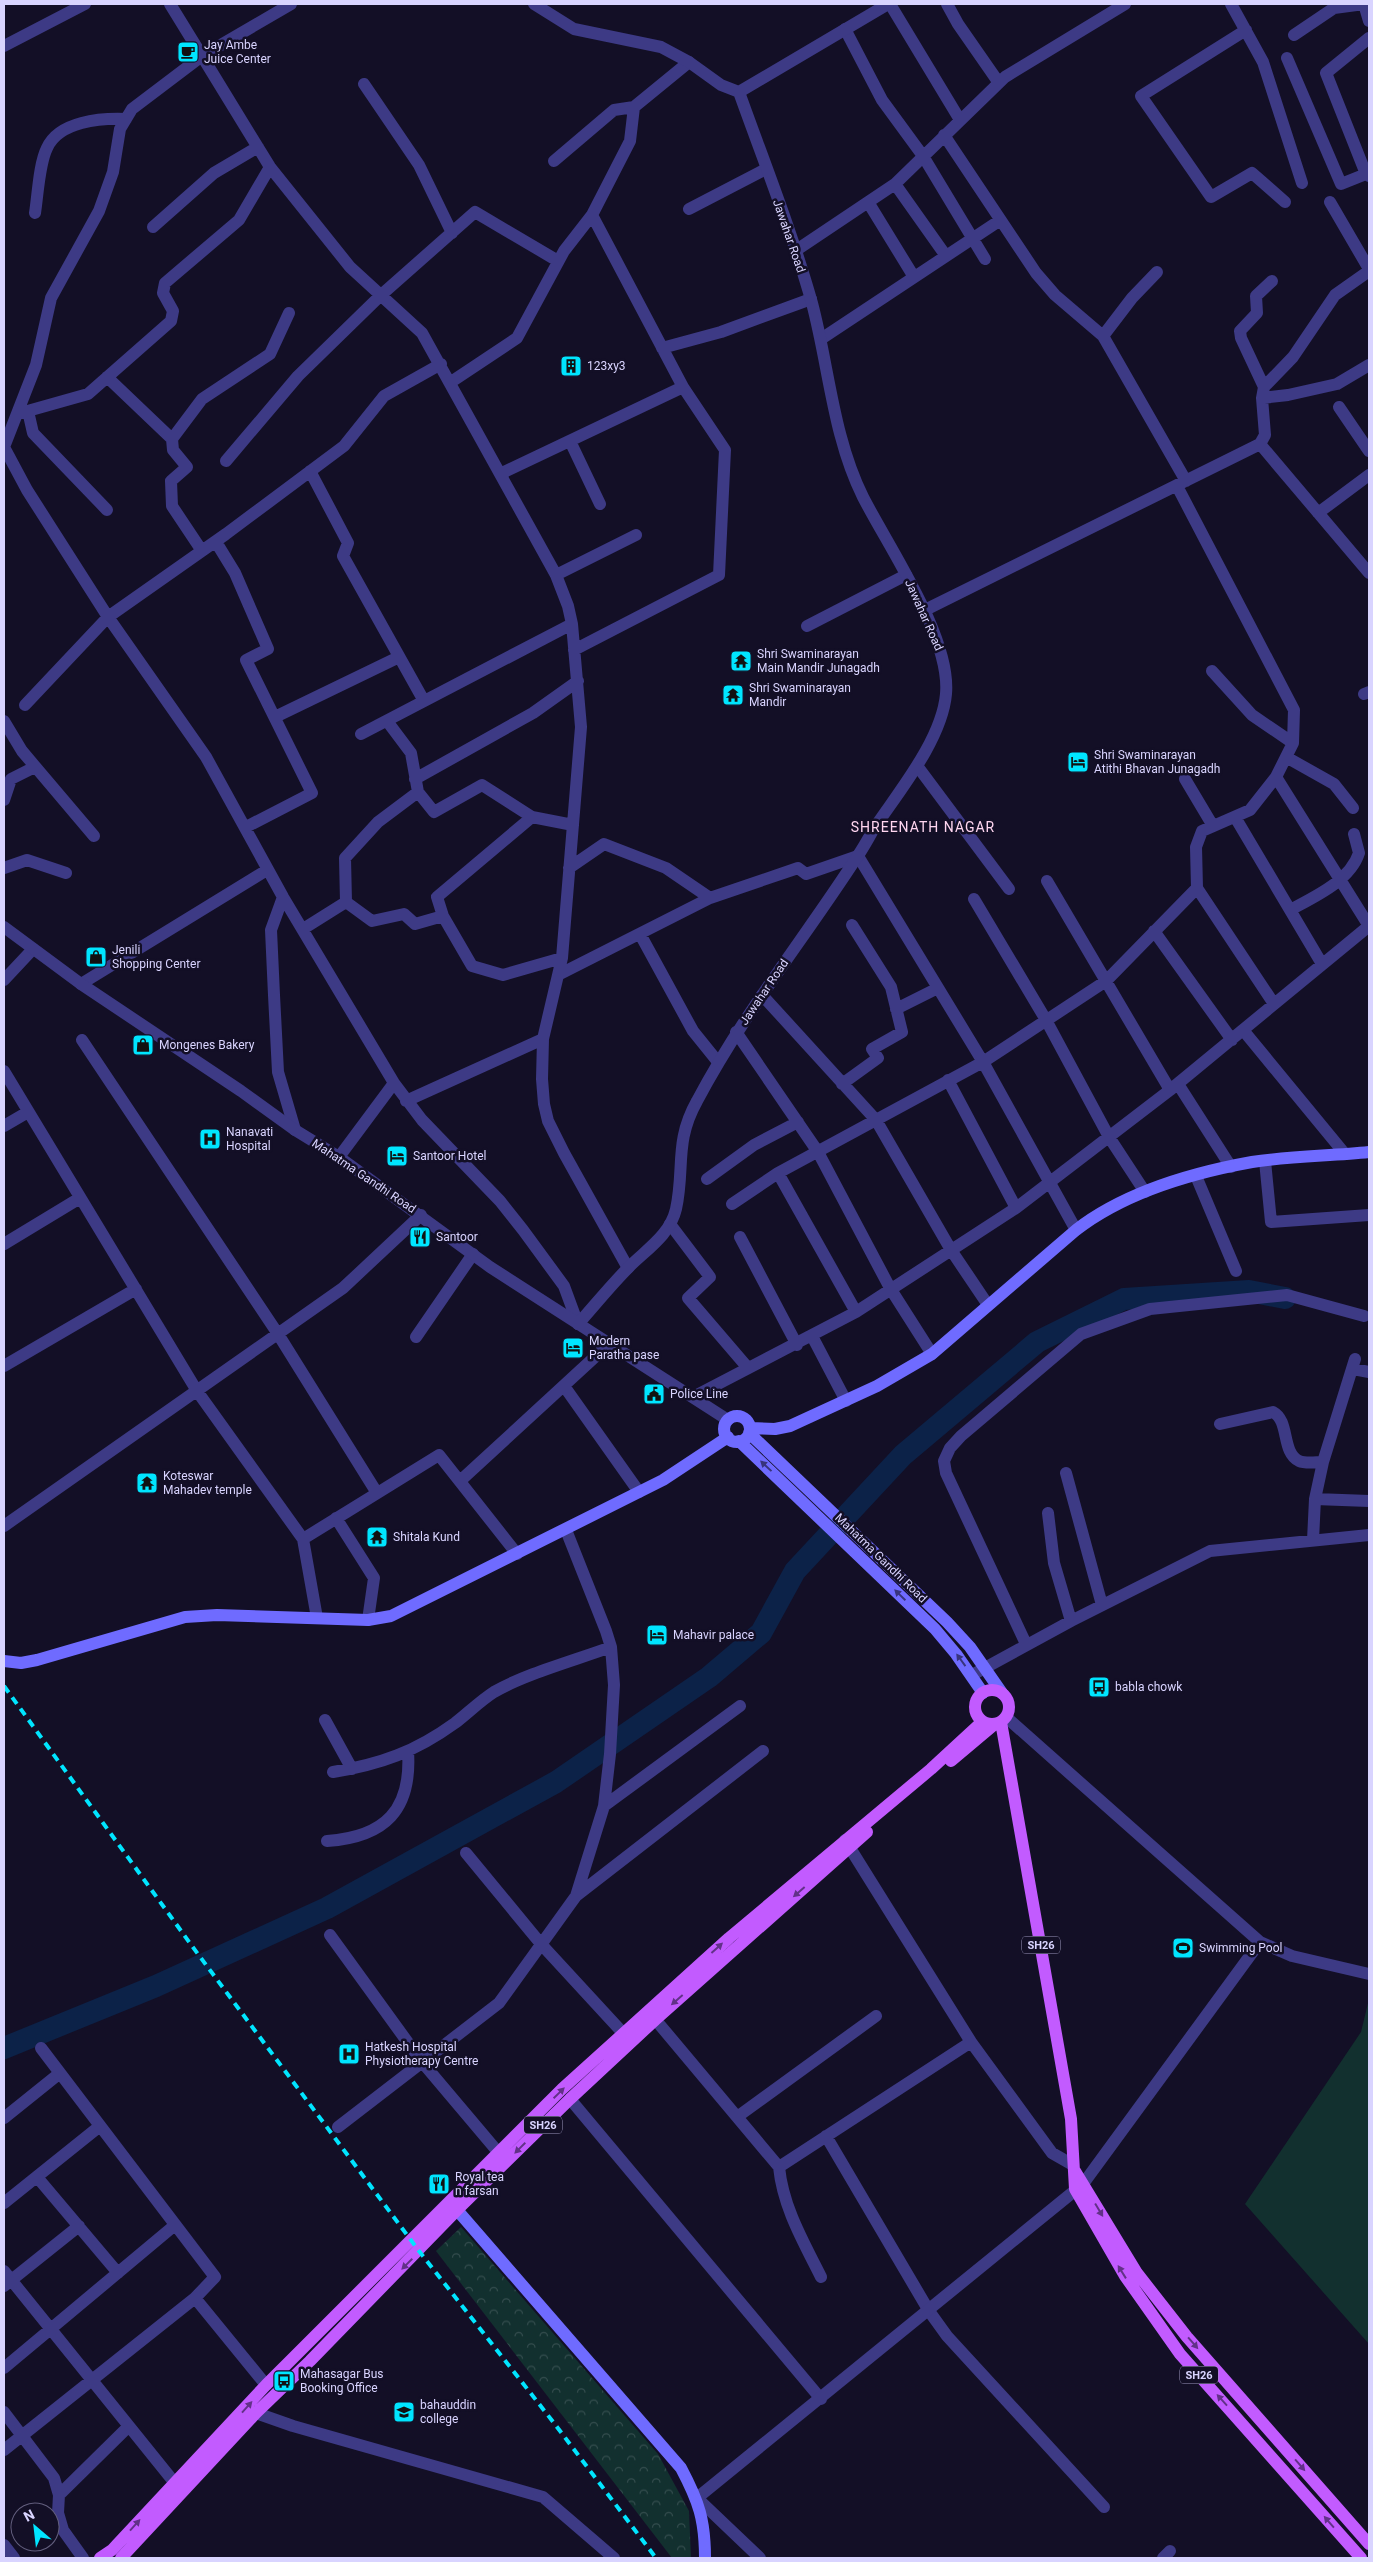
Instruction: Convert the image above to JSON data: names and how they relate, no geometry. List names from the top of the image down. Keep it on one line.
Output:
{"streets":{"main road":["Mahatma Gandhi Road","SH26"],"street":["Jawahar Road"]},"crossings":[["Jawahar Road","Mahatma Gandhi Road"],["Mahatma Gandhi Road","SH26"]],"districts":["SHREENATH NAGAR"],"places":{"cafe":["Jay Ambe Juice Center"],"building":["123xy3"],"temple":["Shri Swaminarayan Main Mandir Junagadh","Shri Swaminarayan Mandir","Koteswar Mahadev temple","Shitala Kund"],"hotel":["Shri Swaminarayan Atithi Bhavan Junagadh","Santoor Hotel","Modern Paratha pase","Mahavir palace"],"shop":["Jenili Shopping Center","Mongenes Bakery"],"hospital":["Nanavati Hospital","Hatkesh Hospital Physiotherapy Centre"],"restaurant":["Santoor","Royal tea n farsan"],"public building":["Police Line"],"bus stop":["babla chowk","Mahasagar Bus Booking Office"],"sports":["Swimming Pool"],"school or university":["bahauddin college"]},"north":"top left"}
